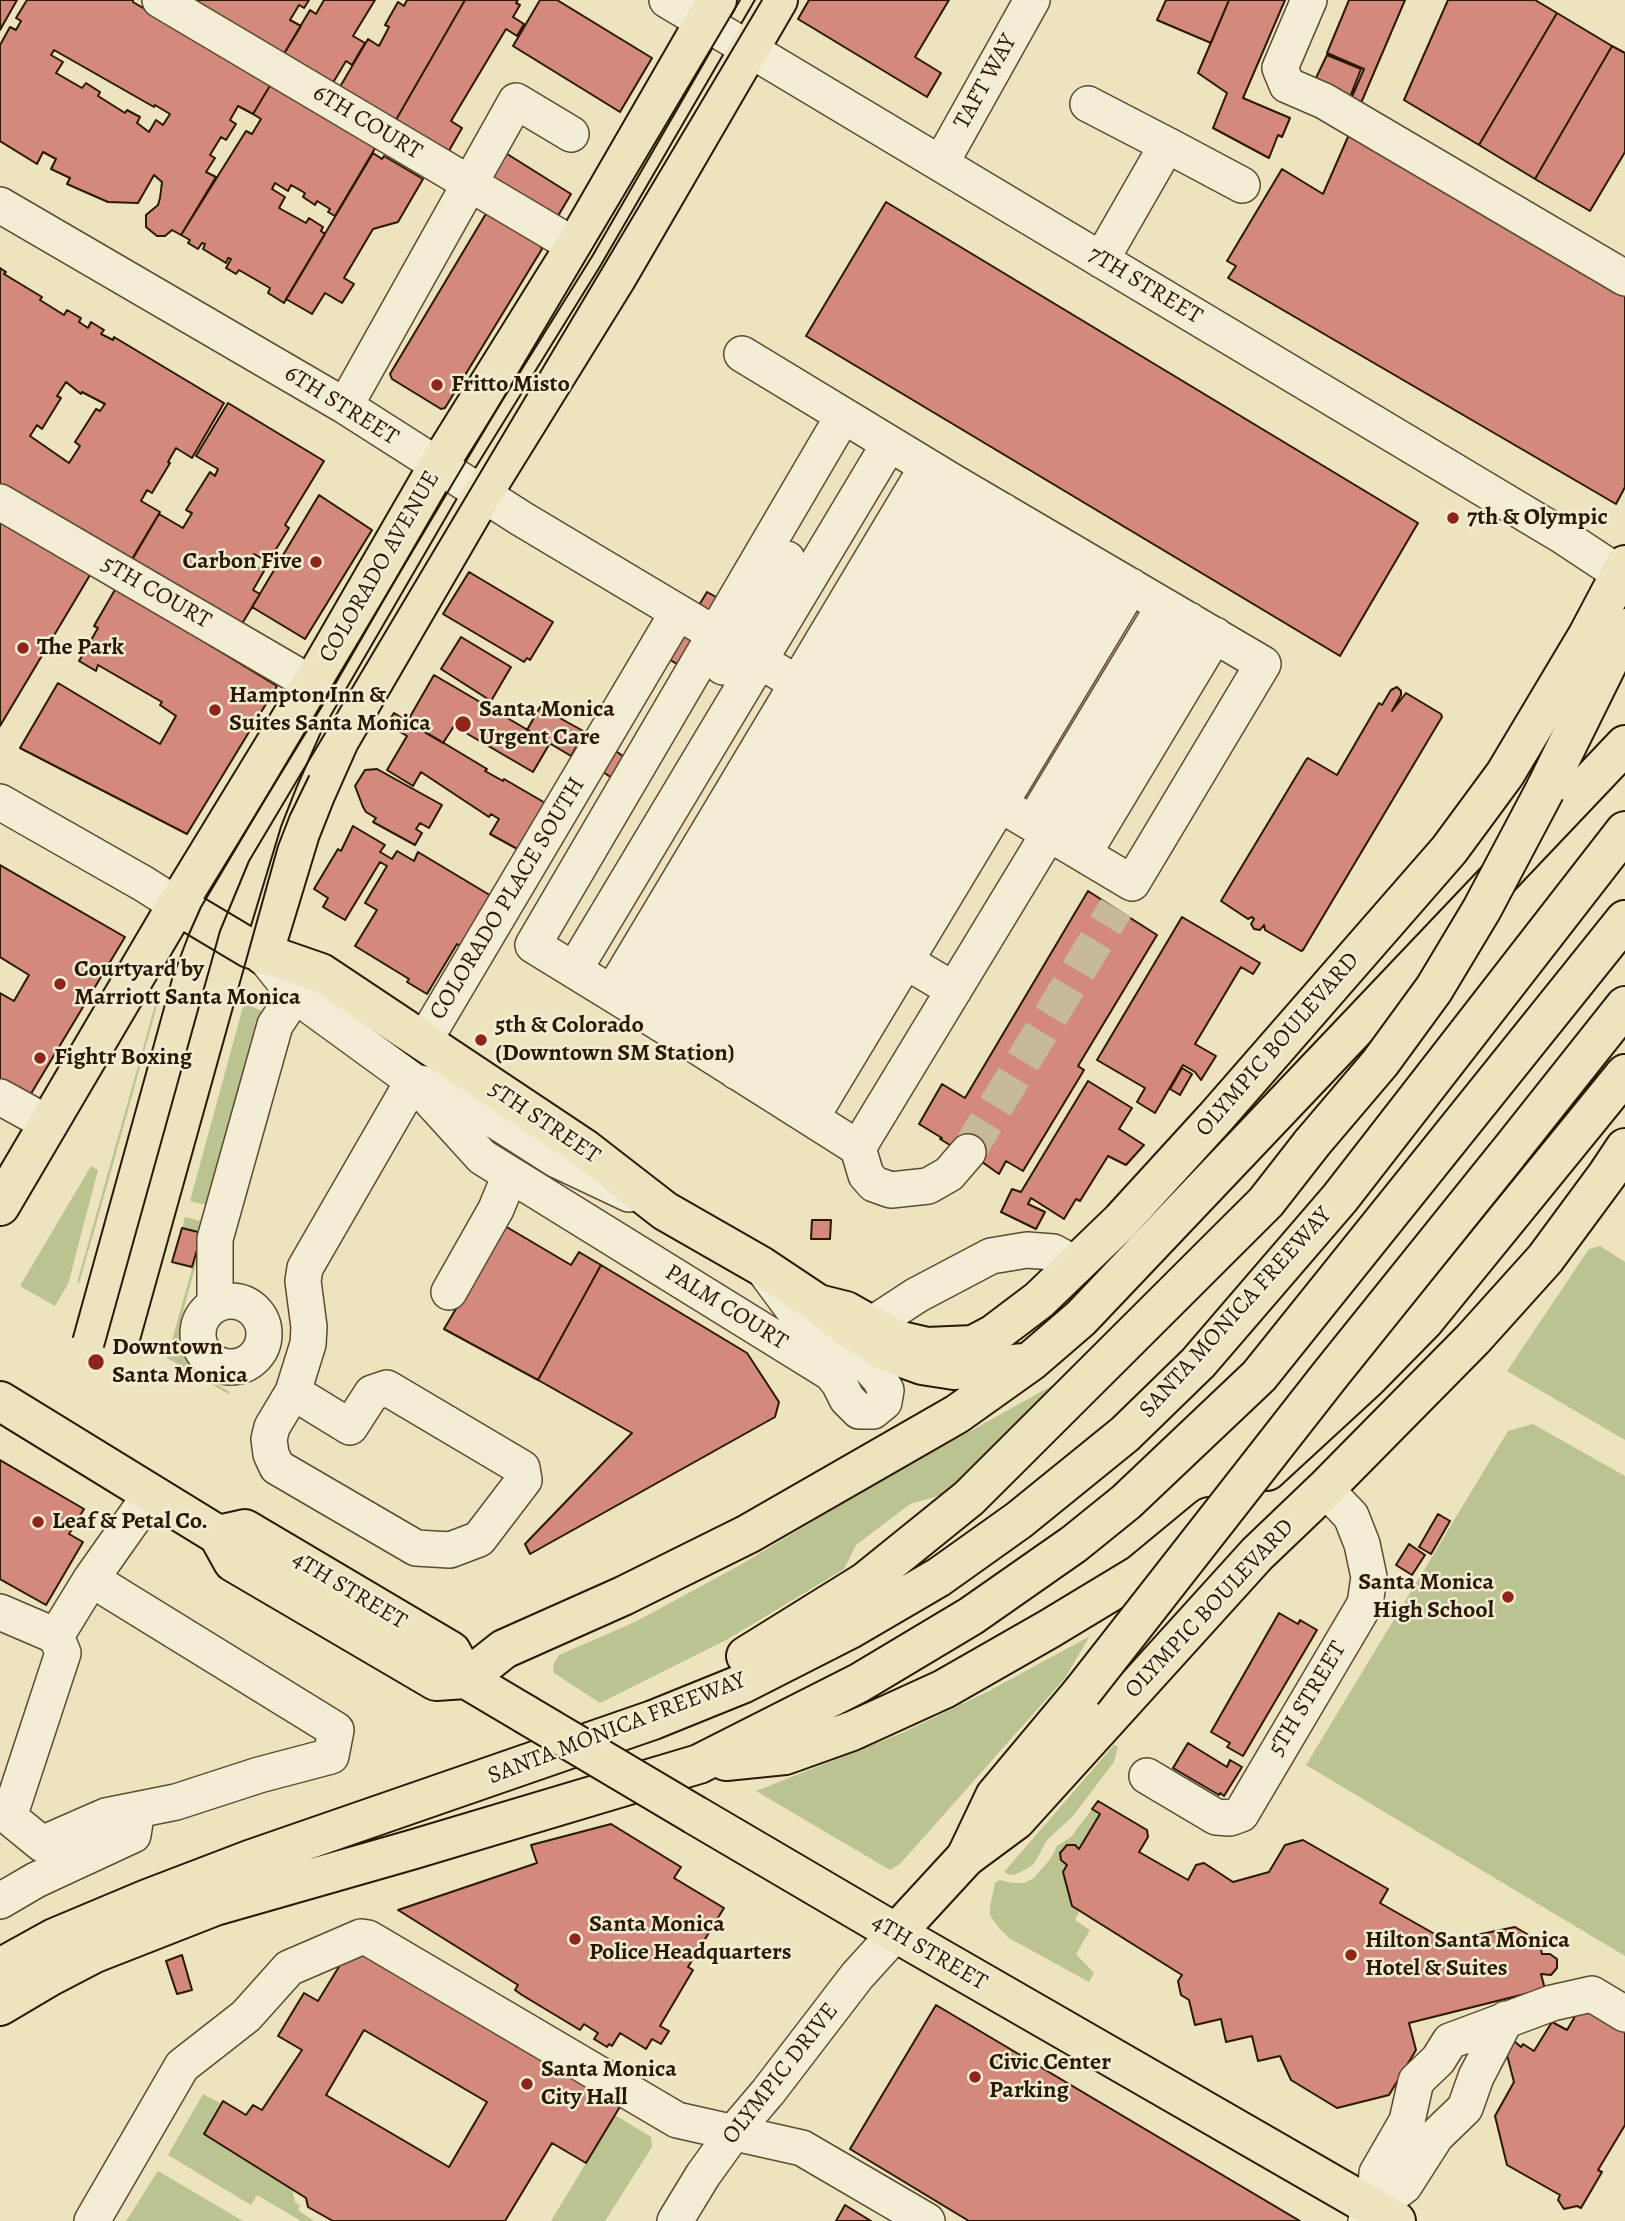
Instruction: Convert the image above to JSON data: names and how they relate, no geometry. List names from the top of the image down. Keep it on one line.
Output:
{"streets":{"main road":["COLORADO AVENUE","OLYMPIC BOULEVARD","5TH STREET","SANTA MONICA FREEWAY","4TH STREET"],"street":["TAFT WAY","6TH COURT","7TH STREET","6TH STREET","5TH COURT","COLORADO PLACE SOUTH","PALM COURT","OLYMPIC DRIVE"]},"crossings":[["TAFT WAY","7TH STREET"],["6TH COURT","COLORADO AVENUE"],["7TH STREET","COLORADO AVENUE"],["7TH STREET","OLYMPIC BOULEVARD"],["6TH STREET","COLORADO AVENUE"],["6TH STREET","COLORADO PLACE SOUTH"],["COLORADO AVENUE","5TH COURT"],["COLORADO AVENUE","5TH STREET"],["COLORADO PLACE SOUTH","5TH STREET"],["OLYMPIC BOULEVARD","5TH STREET"],["OLYMPIC BOULEVARD","4TH STREET"],["OLYMPIC BOULEVARD","OLYMPIC DRIVE"],["5TH STREET","PALM COURT"],["4TH STREET","OLYMPIC DRIVE"]],"places":["Fritto Misto","7th & Olympic","Carbon Five","The Park","Hampton Inn & Suites Santa Monica","Santa Monica Urgent Care","Courtyard by Marriott Santa Monica","5th & Colorado (Downtown SM Station)","Fightr Boxing","Downtown Santa Monica","Leaf & Petal Co.","Santa Monica High School","Santa Monica Police Headquarters","Hilton Santa Monica Hotel & Suites","Civic Center Parking","Santa Monica City Hall"]}
